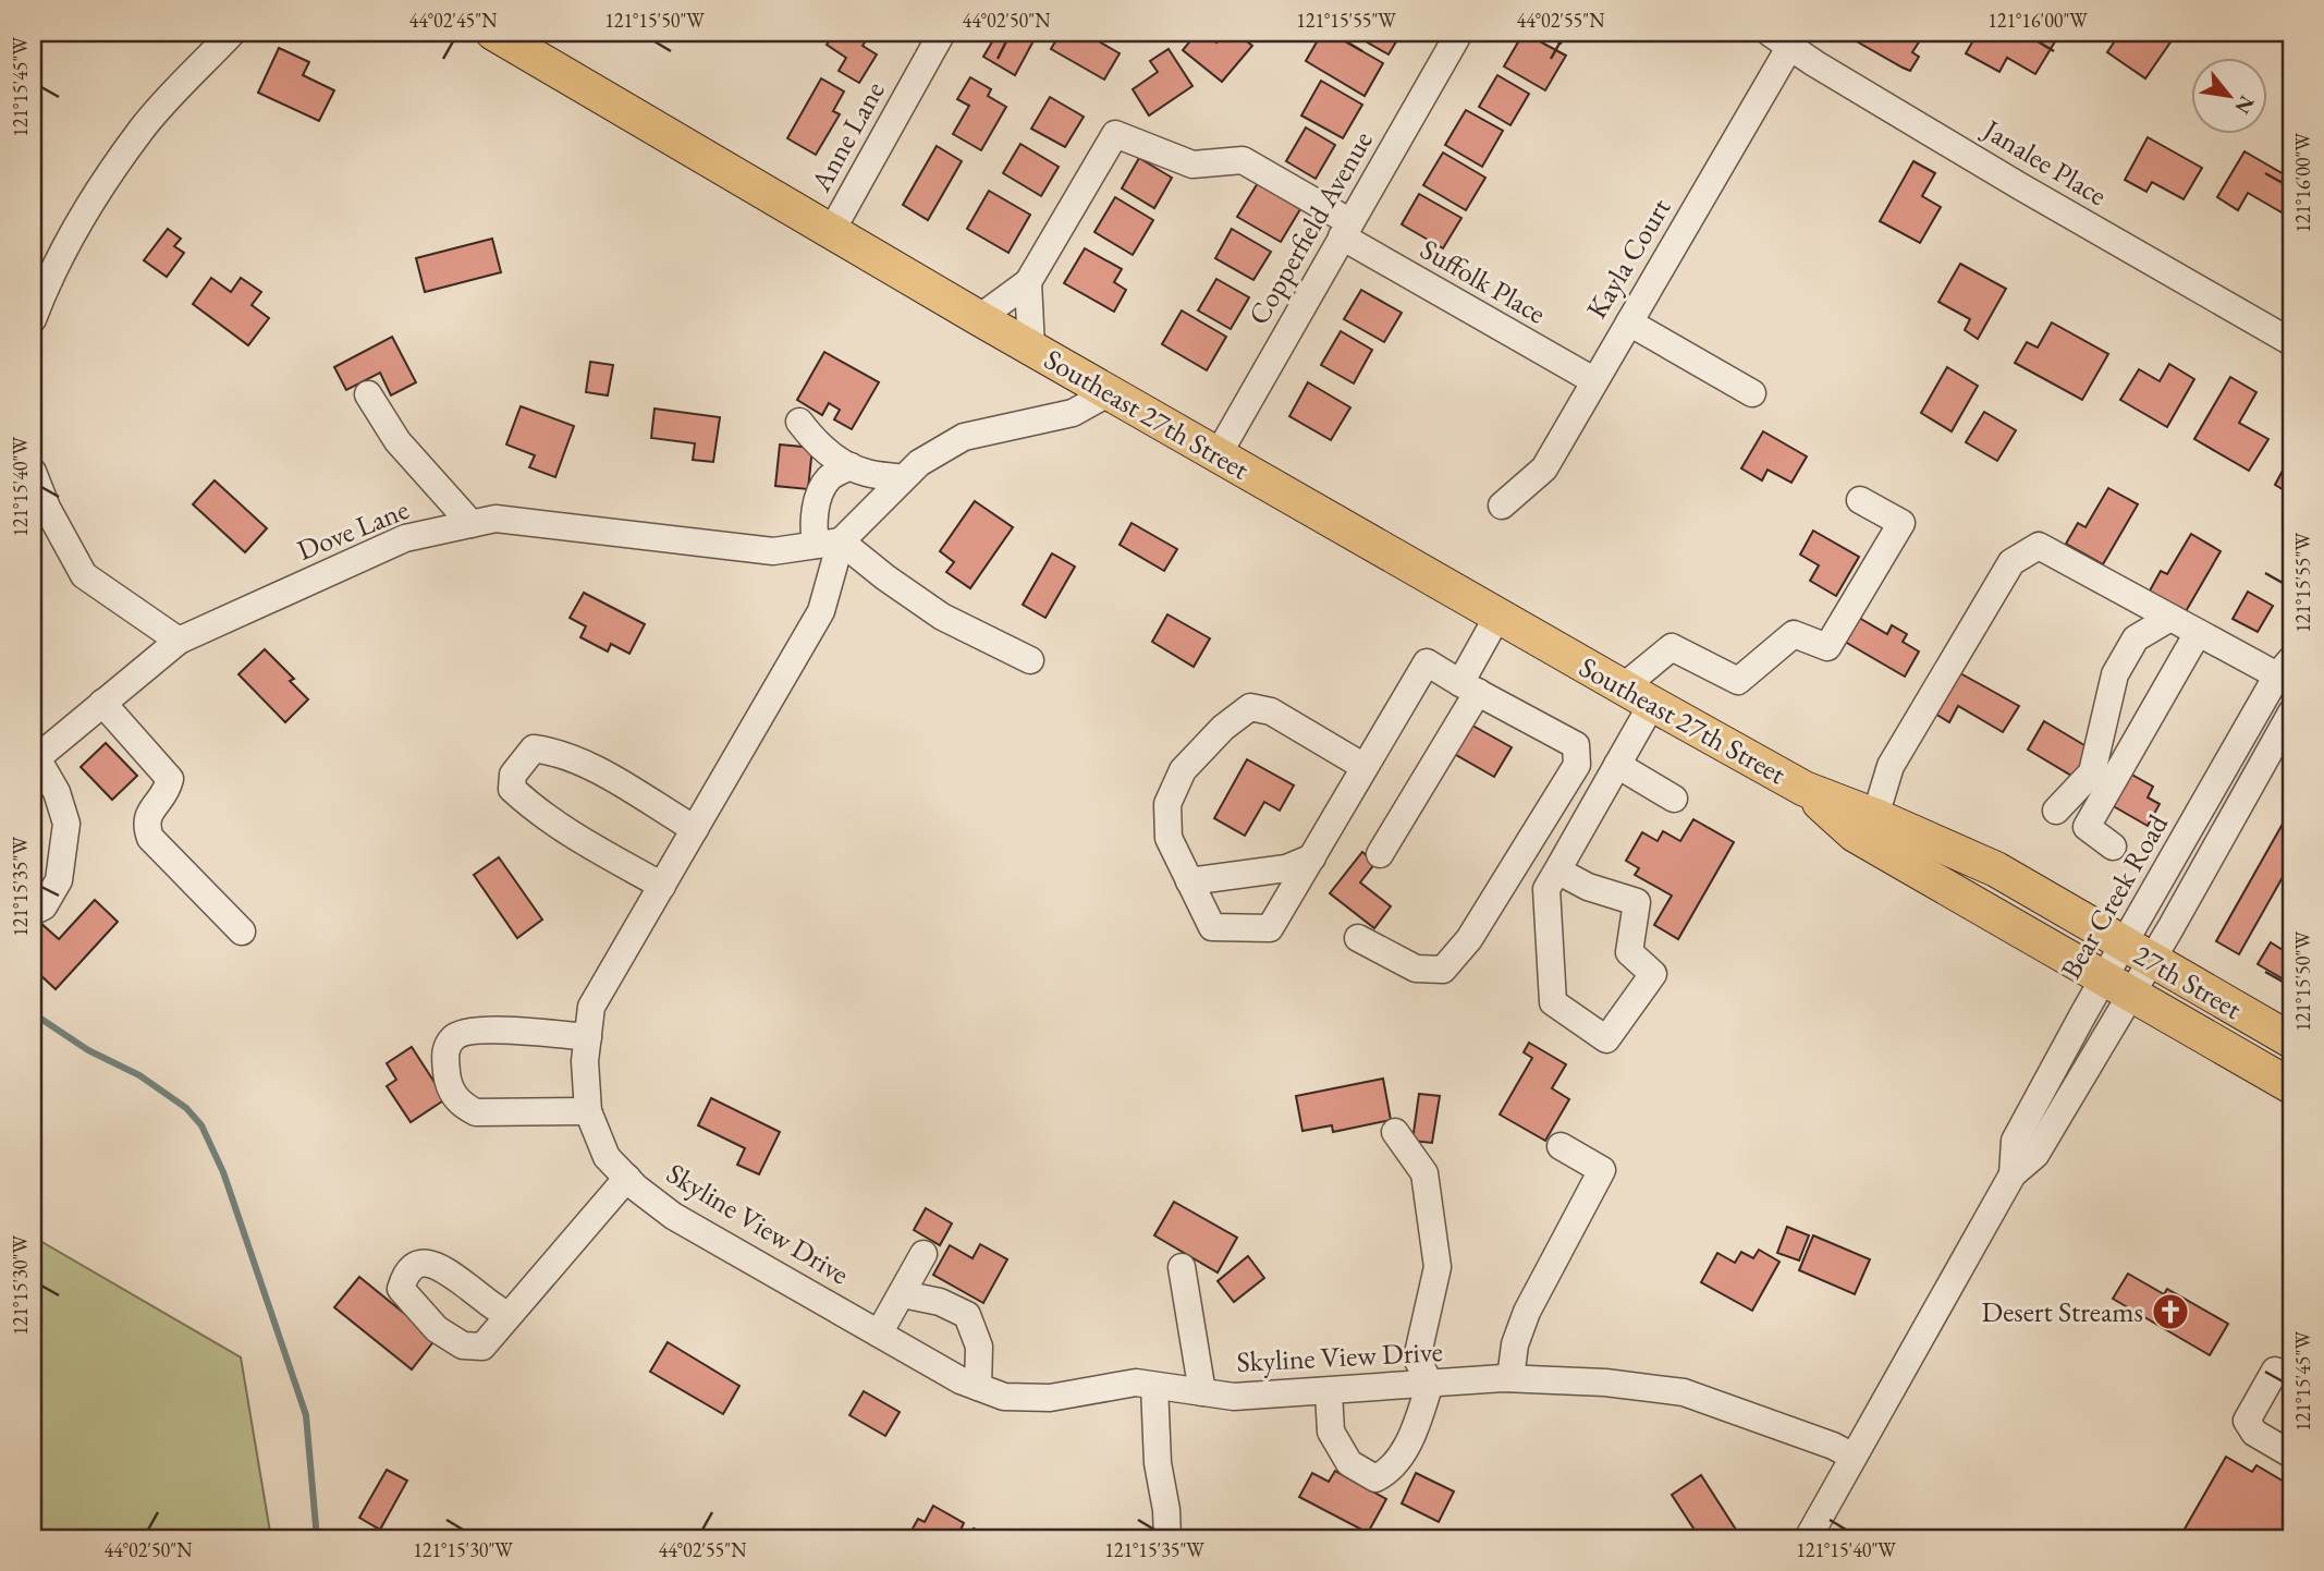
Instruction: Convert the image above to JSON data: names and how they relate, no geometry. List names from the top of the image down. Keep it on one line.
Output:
{"streets":{"main road":["Southeast 27th Street","27th Street"],"street":["Anne Lane","Janalee Place","Copperfield Avenue","Kayla Court","Suffolk Place","Dove Lane","Bear Creek Road","Skyline View Drive"]},"crossings":[["Anne Lane","Southeast 27th Street"],["Janalee Place","Kayla Court"],["Copperfield Avenue","Suffolk Place"],["Copperfield Avenue","Southeast 27th Street"],["Kayla Court","Suffolk Place"],["Southeast 27th Street","Bear Creek Road"],["Southeast 27th Street","27th Street"],["Southeast 27th Street","Skyline View Drive"],["Dove Lane","Skyline View Drive"],["Bear Creek Road","27th Street"],["Bear Creek Road","Skyline View Drive"]],"places":{"church":["Desert Streams"]},"north":"bottom right","coordinates":["44°02'45\"N","121°15'50\"W","44°02'50\"N","121°15'55\"W","44°02'55\"N","121°16'00\"W","121°15'45\"W","121°15'40\"W","121°15'35\"W","121°15'30\"W"]}
